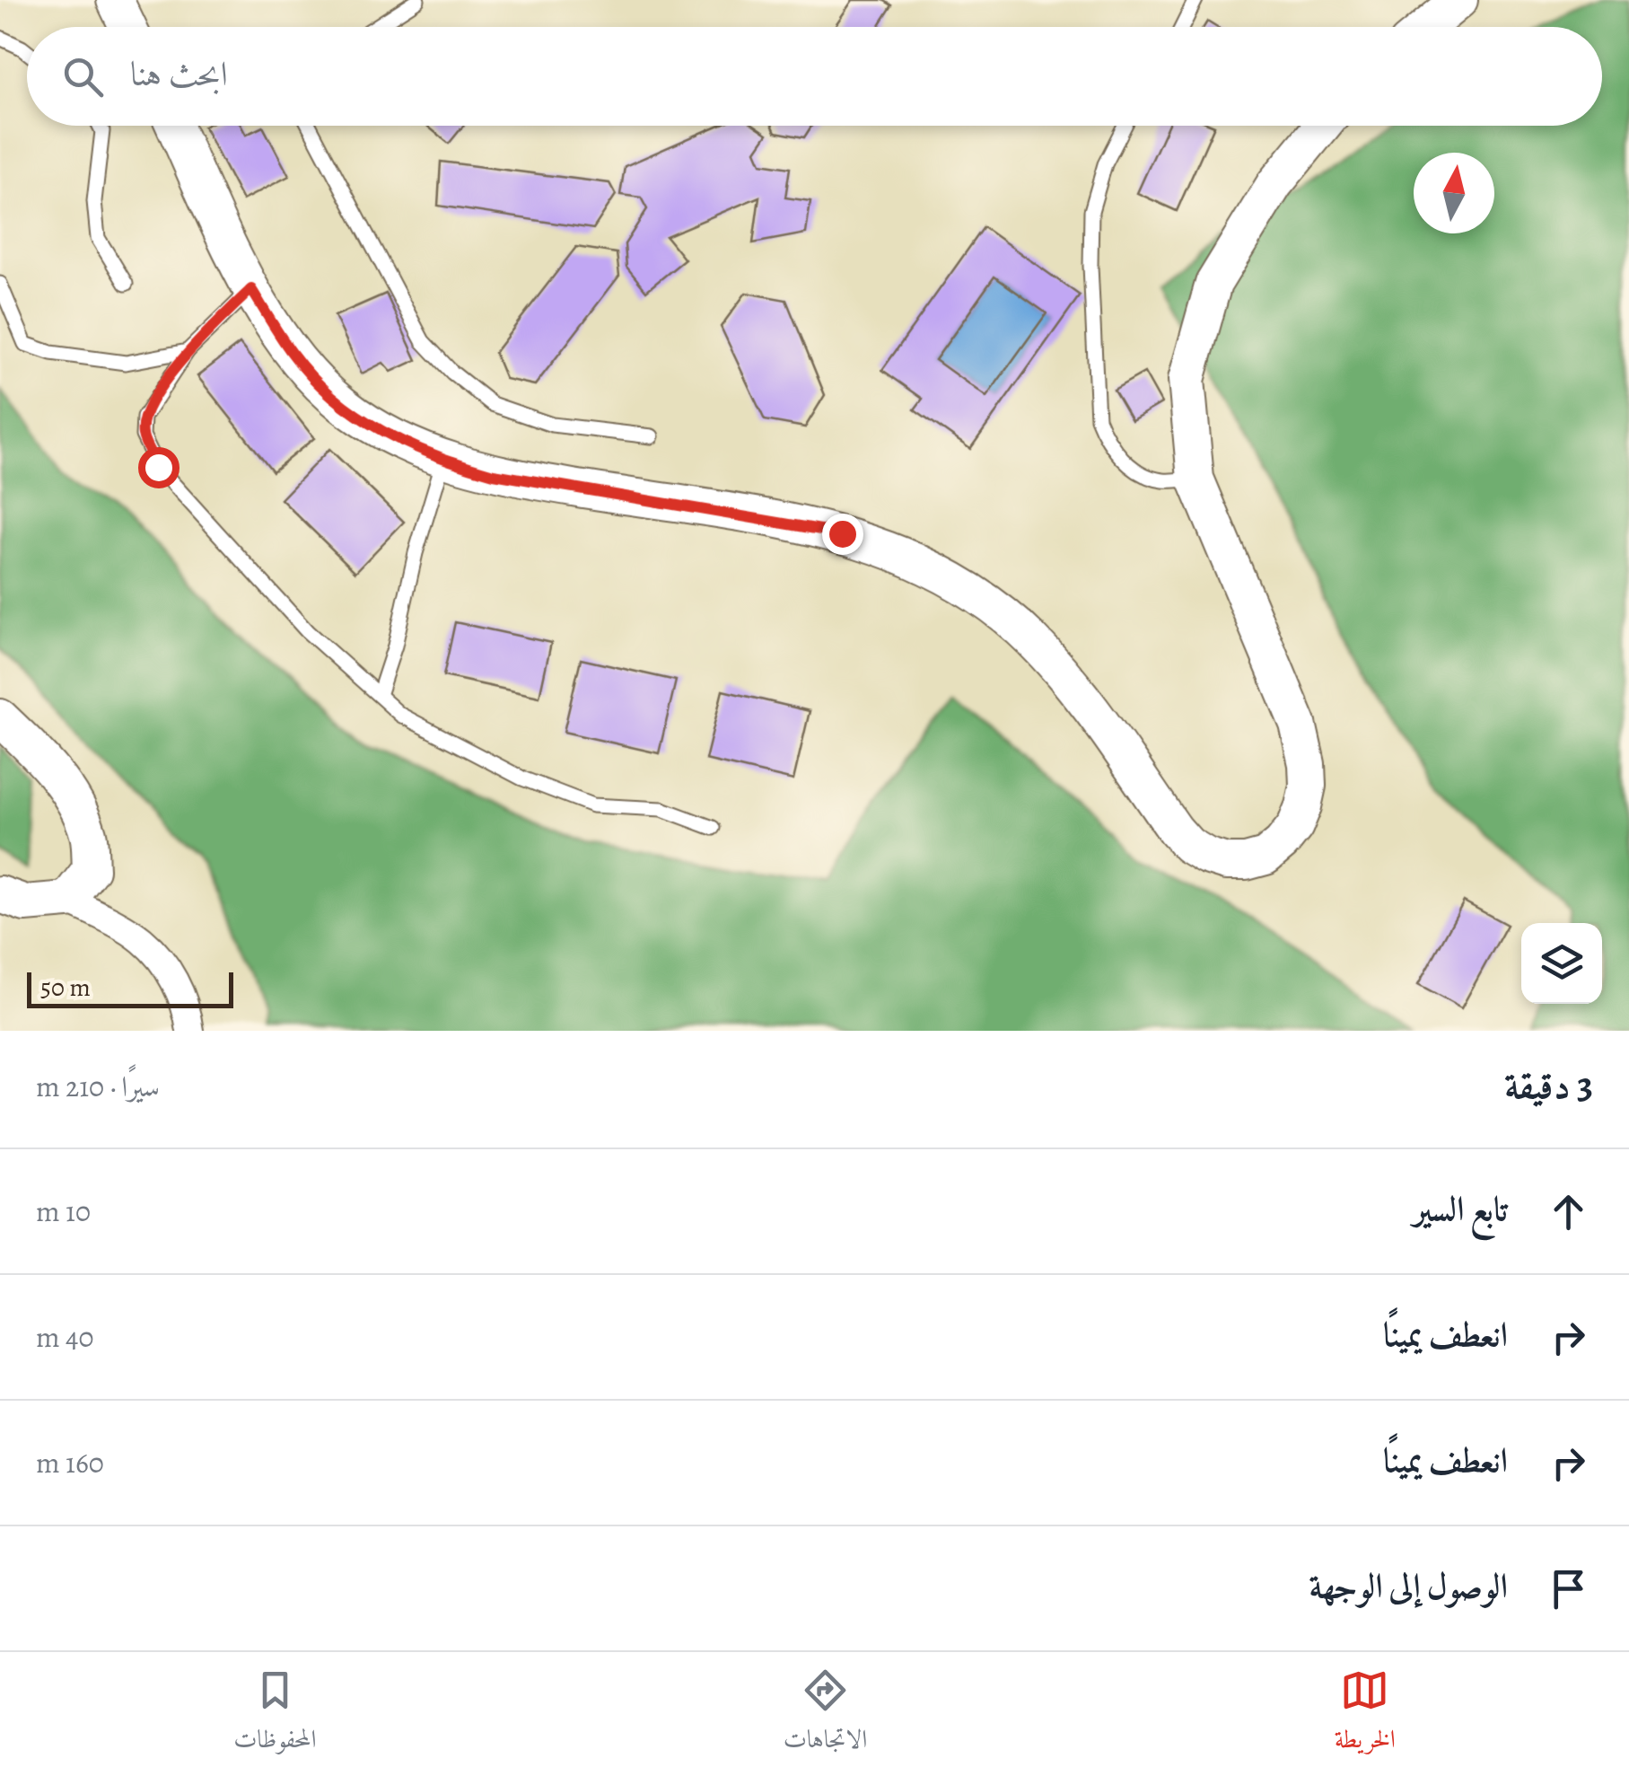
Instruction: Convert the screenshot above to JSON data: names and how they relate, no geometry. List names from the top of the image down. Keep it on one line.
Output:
{"scale_bar":"50 m","north":"top","page":{"search":"ابحث هنا","scale":"50 m","heading":["3 دقيقة","سيرًا · 210 m"],"list":[["تابع السير","10 m"],["انعطف يمينًا","40 m"],["انعطف يمينًا","160 m"],"الوصول إلى الوجهة"],"nav":["الخريطة","الاتجاهات","المحفوظات"]}}
